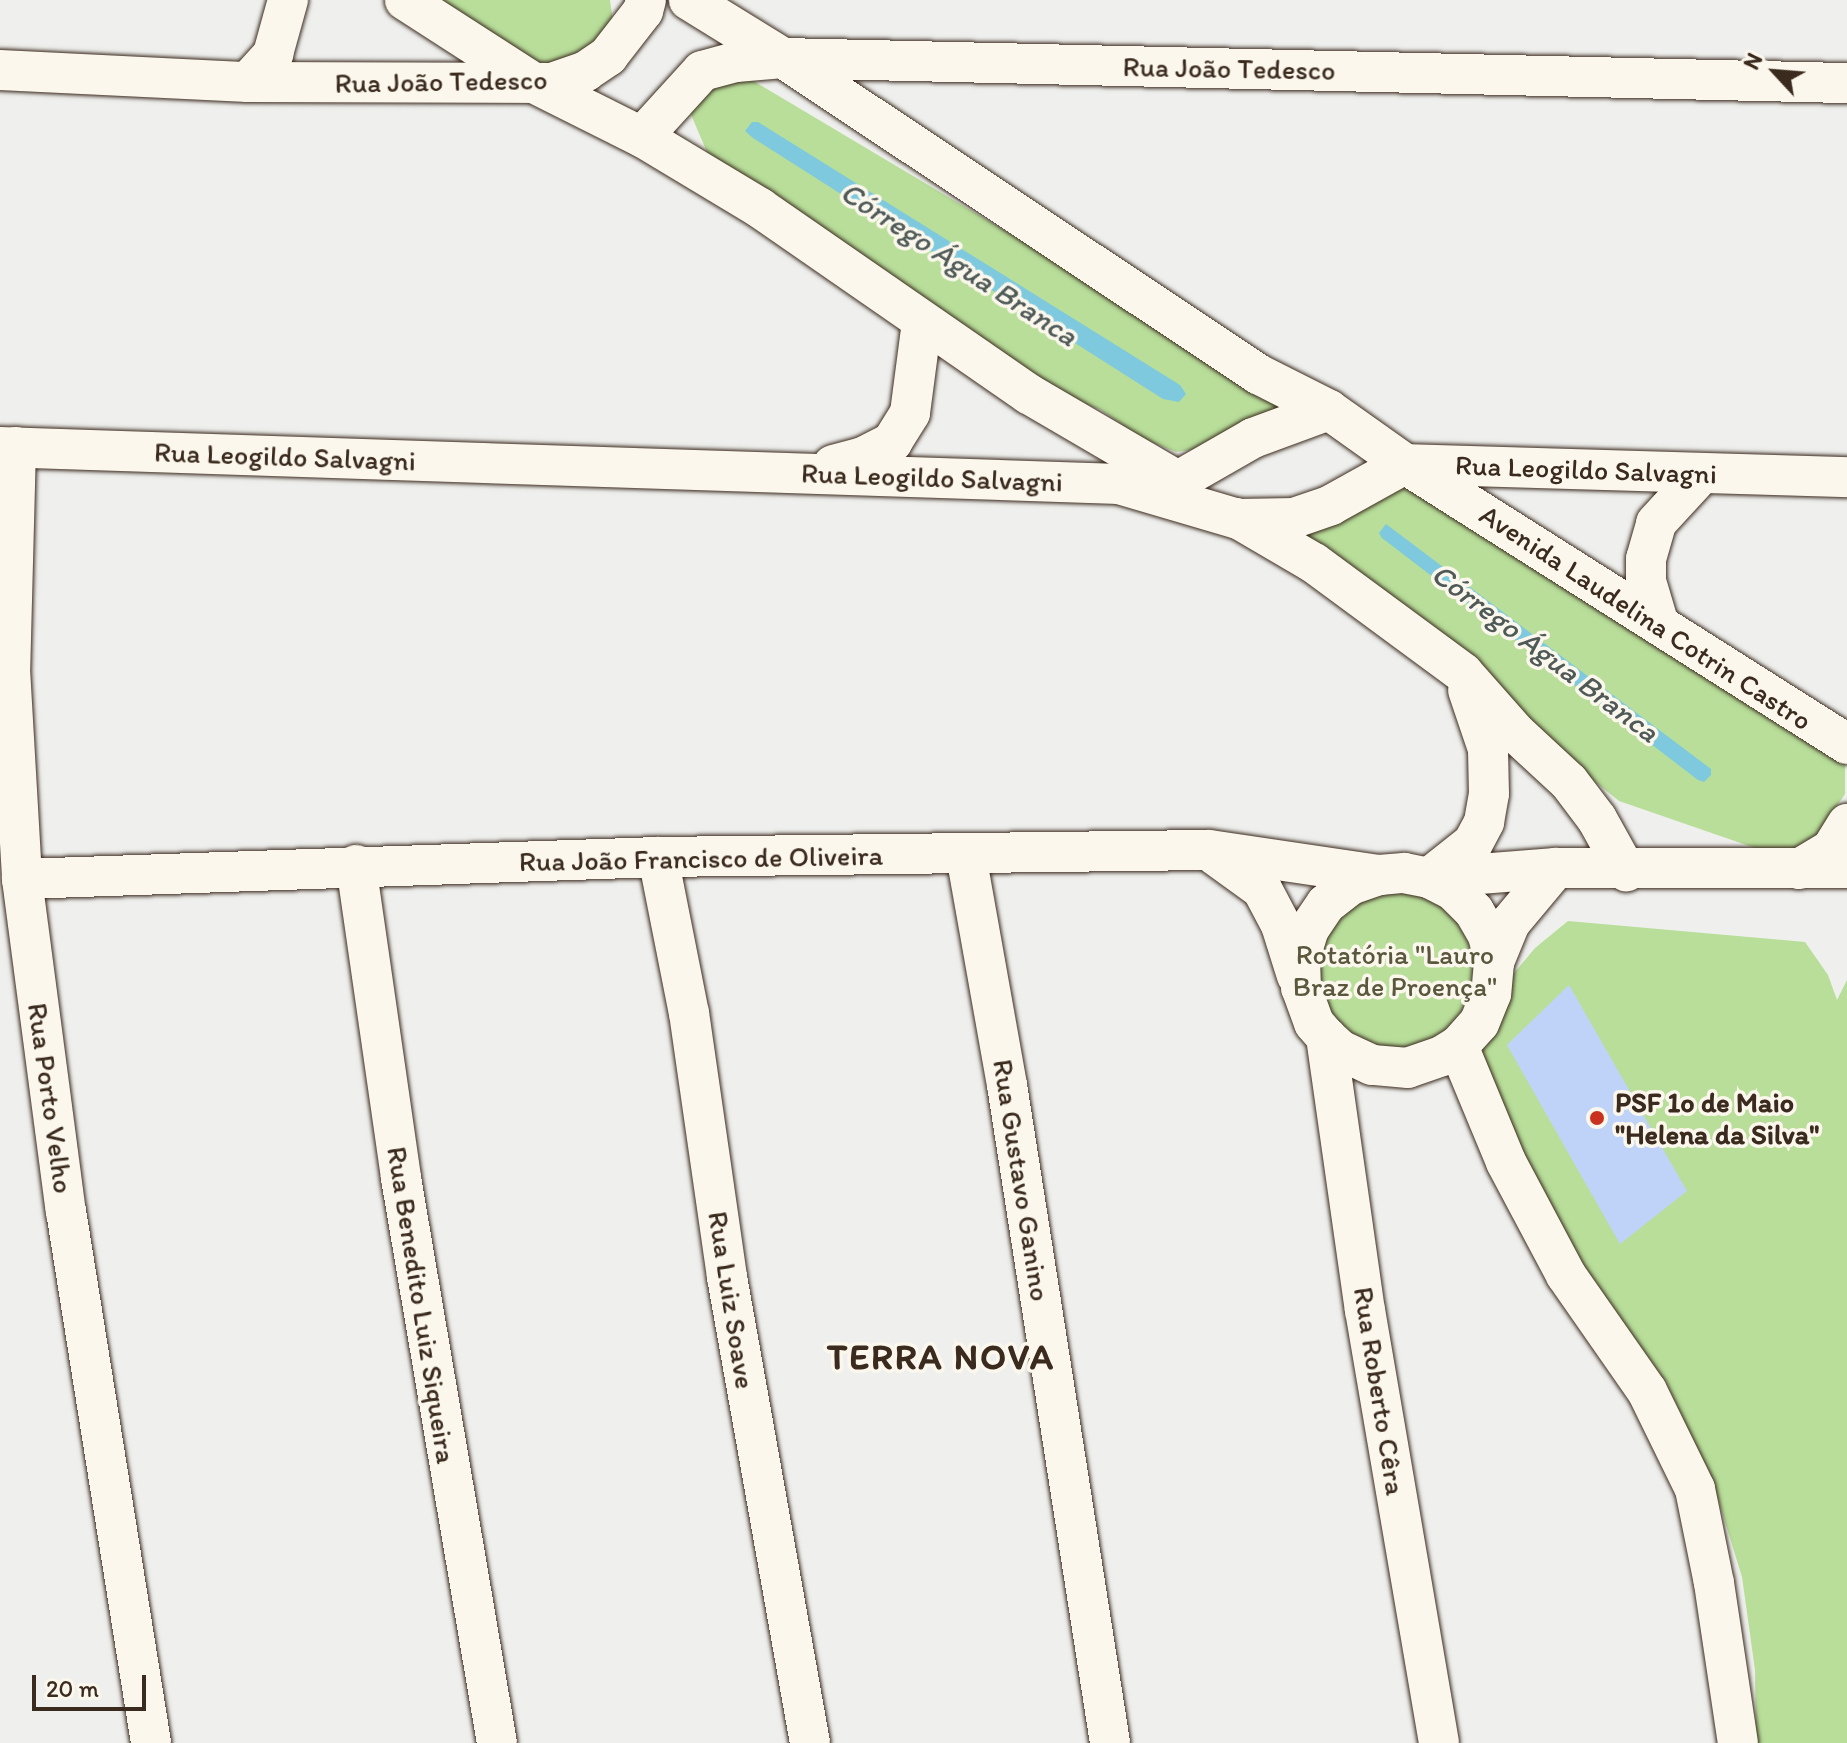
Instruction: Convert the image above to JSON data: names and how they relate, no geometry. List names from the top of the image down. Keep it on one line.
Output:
{"streets":{"street":["Rua João Tedesco","Rua Leogildo Salvagni","Avenida Laudelina Cotrin Castro","Rua João Francisco de Oliveira","Rua Porto Velho","Rua Gustavo Ganino","Rua Luiz Soave","Rua Benedito Luiz Siqueira","Rua Roberto Cêra"]},"crossings":[["Rua João Tedesco","Avenida Laudelina Cotrin Castro"],["Rua Leogildo Salvagni","Avenida Laudelina Cotrin Castro"],["Rua Leogildo Salvagni","Rua Porto Velho"],["Rua João Francisco de Oliveira","Rua Porto Velho"],["Rua João Francisco de Oliveira","Rua Gustavo Ganino"],["Rua João Francisco de Oliveira","Rua Luiz Soave"],["Rua João Francisco de Oliveira","Rua Benedito Luiz Siqueira"],["Rua João Francisco de Oliveira","Rua Roberto Cêra"]],"districts":["TERRA NOVA"],"water":["Córrego Água Branca"],"parks":["Rotatória \"Lauro Braz de Proença\""],"places":["PSF 1o de Maio \"Helena da Silva\""],"scale_bar":"20 m","north":"top left"}
